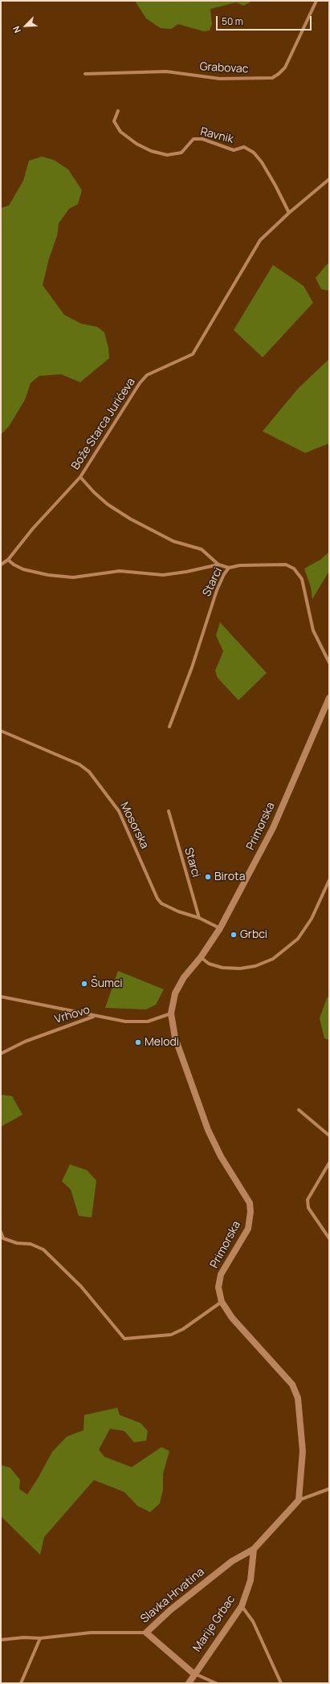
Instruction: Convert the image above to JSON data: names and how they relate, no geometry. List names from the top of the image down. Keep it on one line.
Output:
{"streets":{"street":["Grabovac","Ravnik","Bože Starca Jurićeva","Starci","Mosorska","Primorska","Vrhovo","Slavka Hrvatina","Marije Grbac"]},"crossings":[["Ravnik","Bože Starca Jurićeva"],["Bože Starca Jurićeva","Starci"],["Starci","Mosorska"],["Mosorska","Primorska"],["Primorska","Vrhovo"],["Slavka Hrvatina","Marije Grbac"]],"places":["Birota","Grbci","Šumci","Melodi"],"scale_bar":"50 m","north":"bottom left"}
